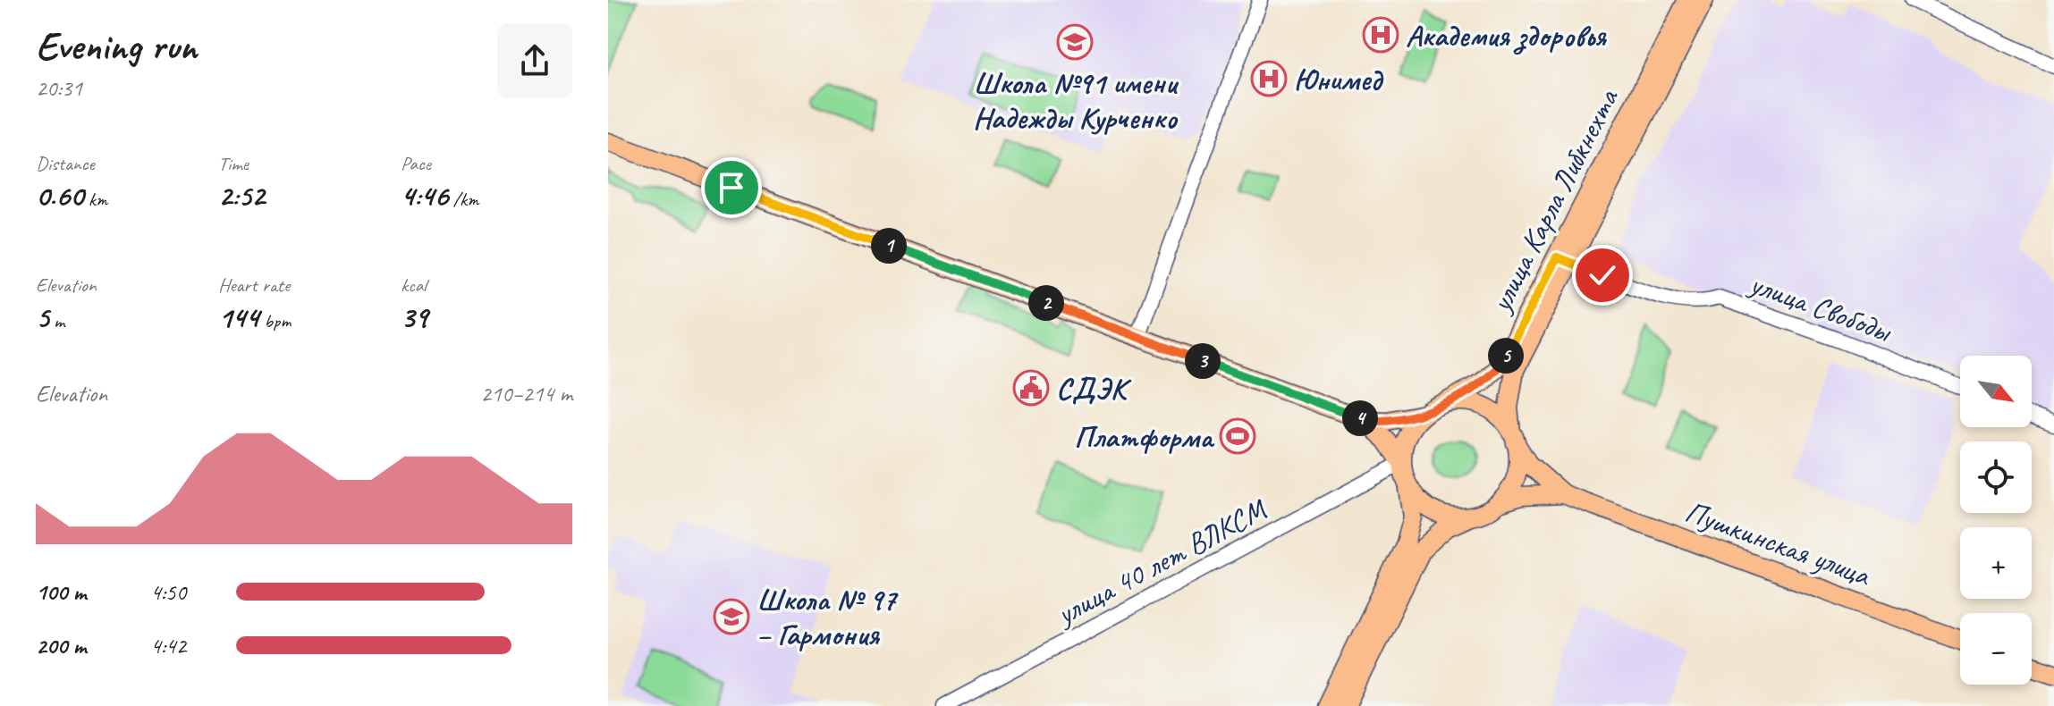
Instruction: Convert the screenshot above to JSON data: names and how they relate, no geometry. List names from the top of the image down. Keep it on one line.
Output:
{"streets":{"main road":["улица Карла Либкнехта","Пушкинская улица"],"street":["улица Свободы","улица 40 лет ВЛКСМ"]},"crossings":[["улица Карла Либкнехта","улица Свободы"],["улица Карла Либкнехта","Пушкинская улица"],["улица Карла Либкнехта","улица 40 лет ВЛКСМ"],["Пушкинская улица","улица 40 лет ВЛКСМ"]],"places":{"hospital":["Академия здоровья","Юнимед"],"school or university":["Школа №91 имени Надежды Курченко","Школа № 97 – Гармония"],"public building":["СДЭК"],"sports":["Платформа"]},"north":"bottom right","page":{"heading":["Evening run","20:31"],"stats":[["Distance","0.60 km"],["Time","2:52"],["Pace","4:46 /km"],["Elevation","5 m"],["Heart rate","144 bpm"],["kcal","39"]],"pins":["1","2","5","3","4"],"map_buttons":["+","−"],"chart":["Elevation","210–214 m"],"list":[{"name":"100 m","note":"4:50"},{"name":"200 m","note":"4:42"}]}}
